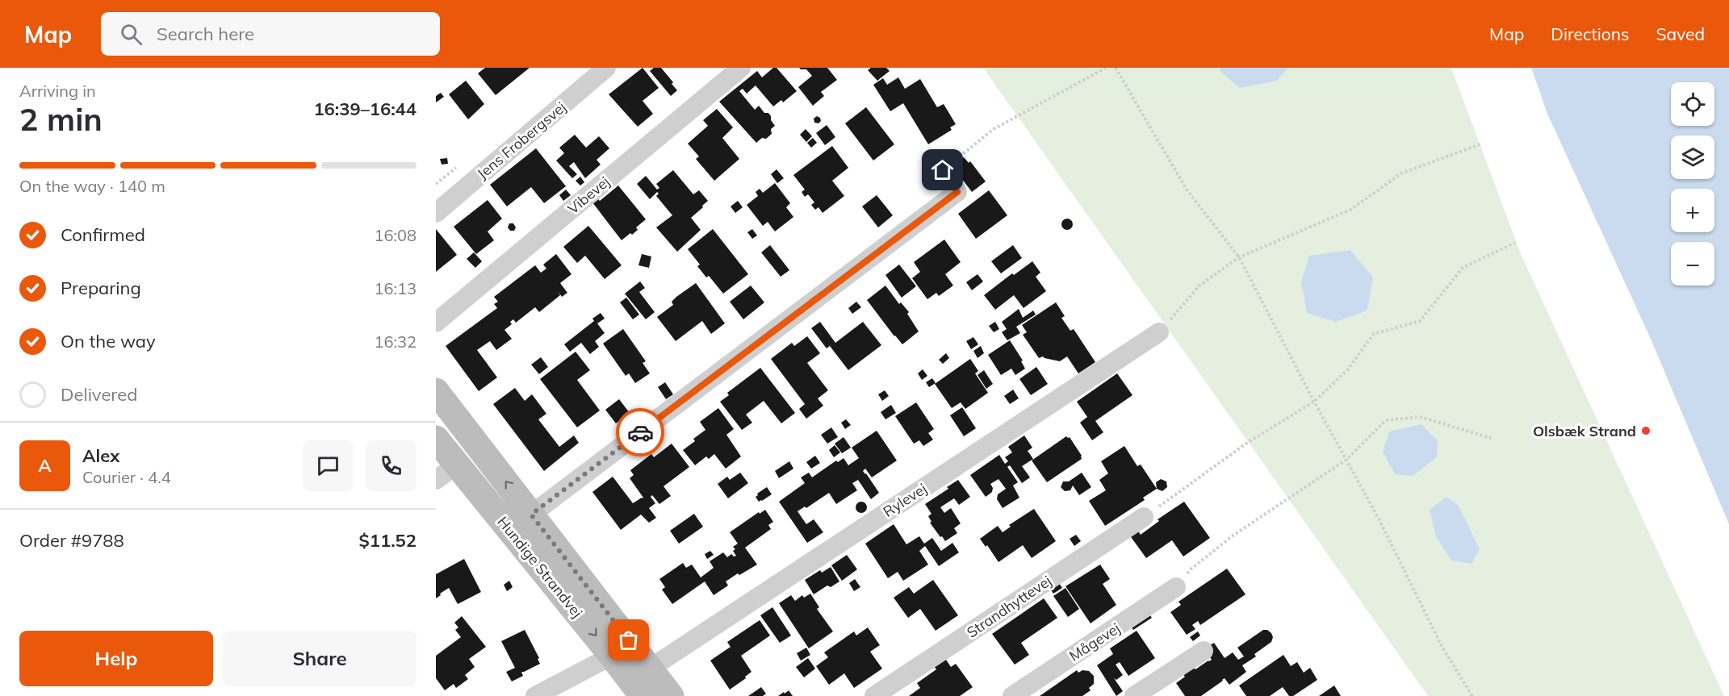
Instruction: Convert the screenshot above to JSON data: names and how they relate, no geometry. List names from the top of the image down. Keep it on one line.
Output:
{"streets":{"main road":["Hundige Strandvej"],"street":["Jens Frobergsvej","Vibevej","Rylevej","Strandhyttevej","Mågevej"]},"crossings":[["Rylevej","Hundige Strandvej"]],"places":["Olsbæk Strand"],"page":{"header":"Map","search":"Search here","nav":["Map","Directions","Saved"],"heading":["2 min","Arriving in","16:39–16:44"],"panel":["Alex","Courier · 4.4","Order #9788","$11.52"],"map_buttons":["+","−"],"bar":"On the way · 140 m","list":[["Confirmed","16:08"],["Preparing","16:13"],["On the way","16:32"],"Delivered"],"round":"A","buttons":["Help","Share"]}}
